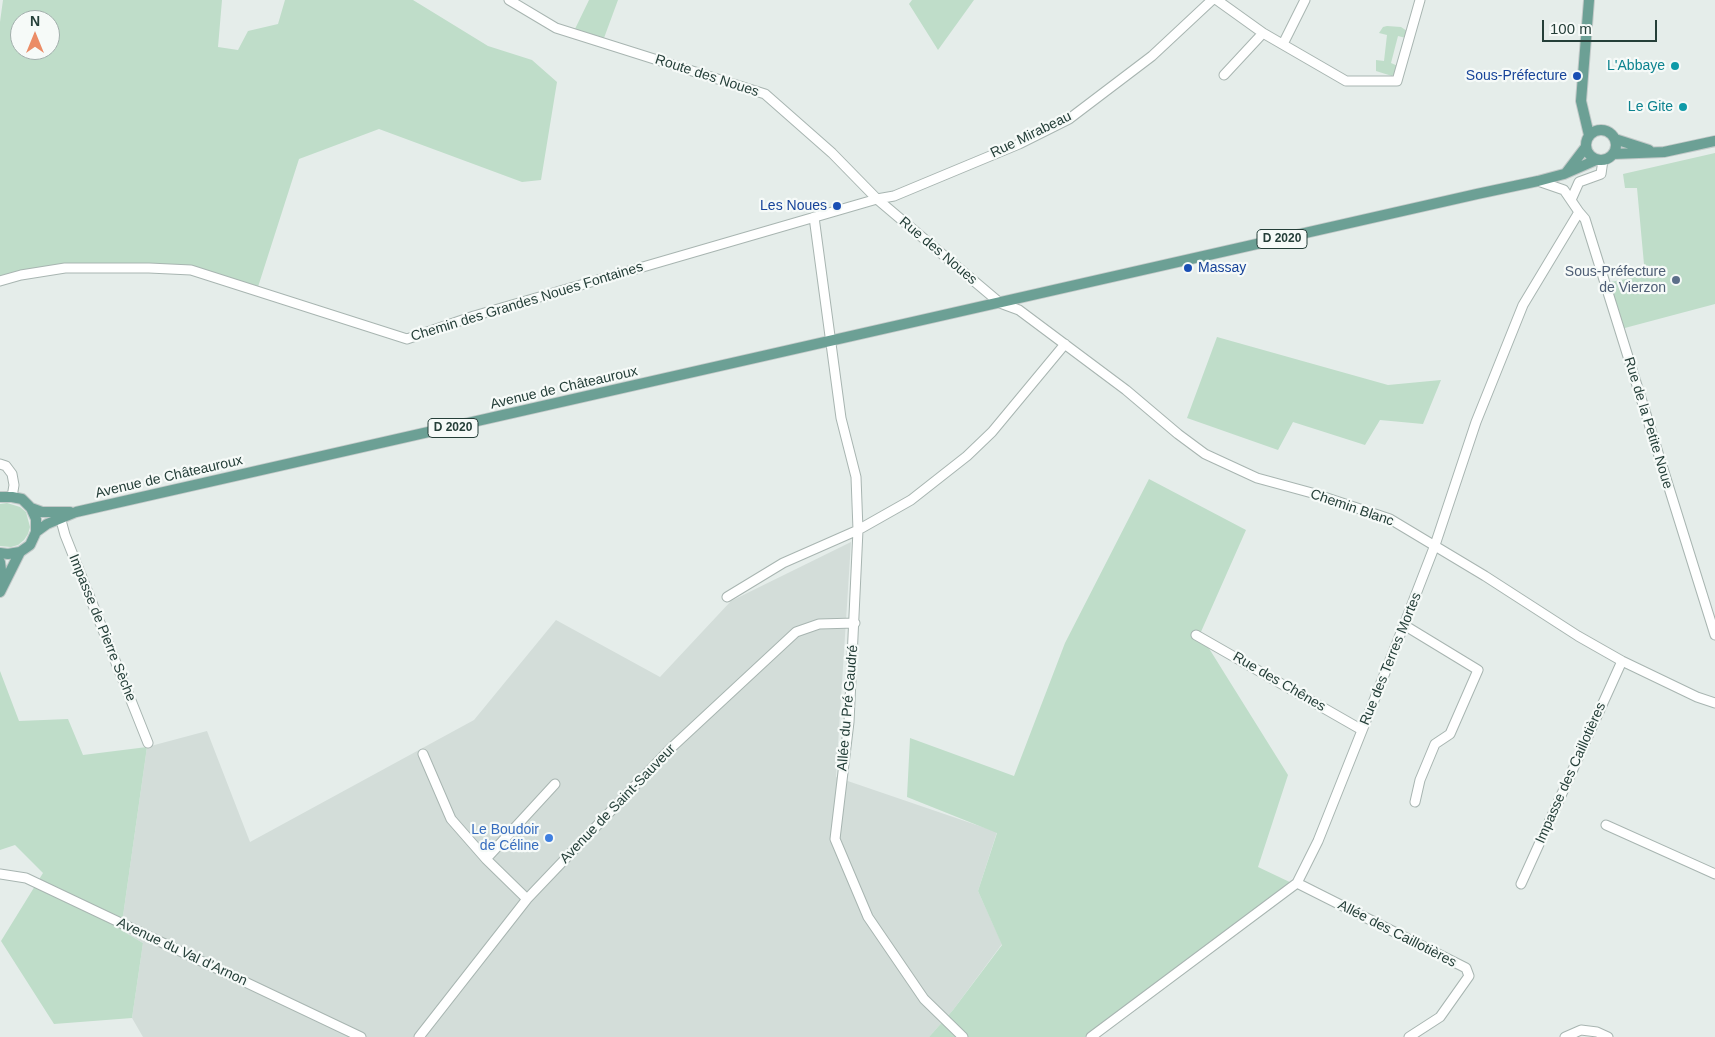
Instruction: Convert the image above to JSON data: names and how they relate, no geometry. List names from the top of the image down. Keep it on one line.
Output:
{"streets":{"main road":["D 2020","Avenue de Châteauroux"],"street":["Route des Noues","Rue Mirabeau","Rue des Noues","Chemin des Grandes Noues Fontaines","Rue de la Petite Noue","Chemin Blanc","Impasse de Pierre Sèche","Rue des Terres Mortes","Rue des Chênes","Allée du Pré Gaudré","Impasse des Caillotières","Avenue de Saint-Sauveur","Allée des Caillotières","Avenue du Val d’Arnon"]},"crossings":[["Route des Noues","Rue Mirabeau"],["Route des Noues","Rue des Noues"],["Route des Noues","Chemin des Grandes Noues Fontaines"],["Rue Mirabeau","Rue des Noues"],["Rue Mirabeau","Chemin des Grandes Noues Fontaines"],["D 2020","Rue des Noues"],["D 2020","Avenue de Châteauroux"],["D 2020","Chemin Blanc"],["D 2020","Impasse de Pierre Sèche"],["Rue des Noues","Chemin des Grandes Noues Fontaines"],["Rue des Noues","Avenue de Châteauroux"],["Rue des Noues","Chemin Blanc"],["Chemin des Grandes Noues Fontaines","Allée du Pré Gaudré"],["Avenue de Châteauroux","Chemin Blanc"],["Avenue de Châteauroux","Impasse de Pierre Sèche"],["Avenue de Châteauroux","Allée du Pré Gaudré"],["Rue de la Petite Noue","Rue des Terres Mortes"],["Chemin Blanc","Rue des Terres Mortes"],["Chemin Blanc","Impasse des Caillotières"],["Rue des Terres Mortes","Rue des Chênes"],["Rue des Terres Mortes","Allée des Caillotières"],["Allée du Pré Gaudré","Avenue de Saint-Sauveur"]],"places":["L'Abbaye","Sous-Préfecture","Le Gite","Les Noues","Massay","Sous-Préfecture de Vierzon","Le Boudoir de Céline"],"scale_bar":"100 m","north":"top"}
